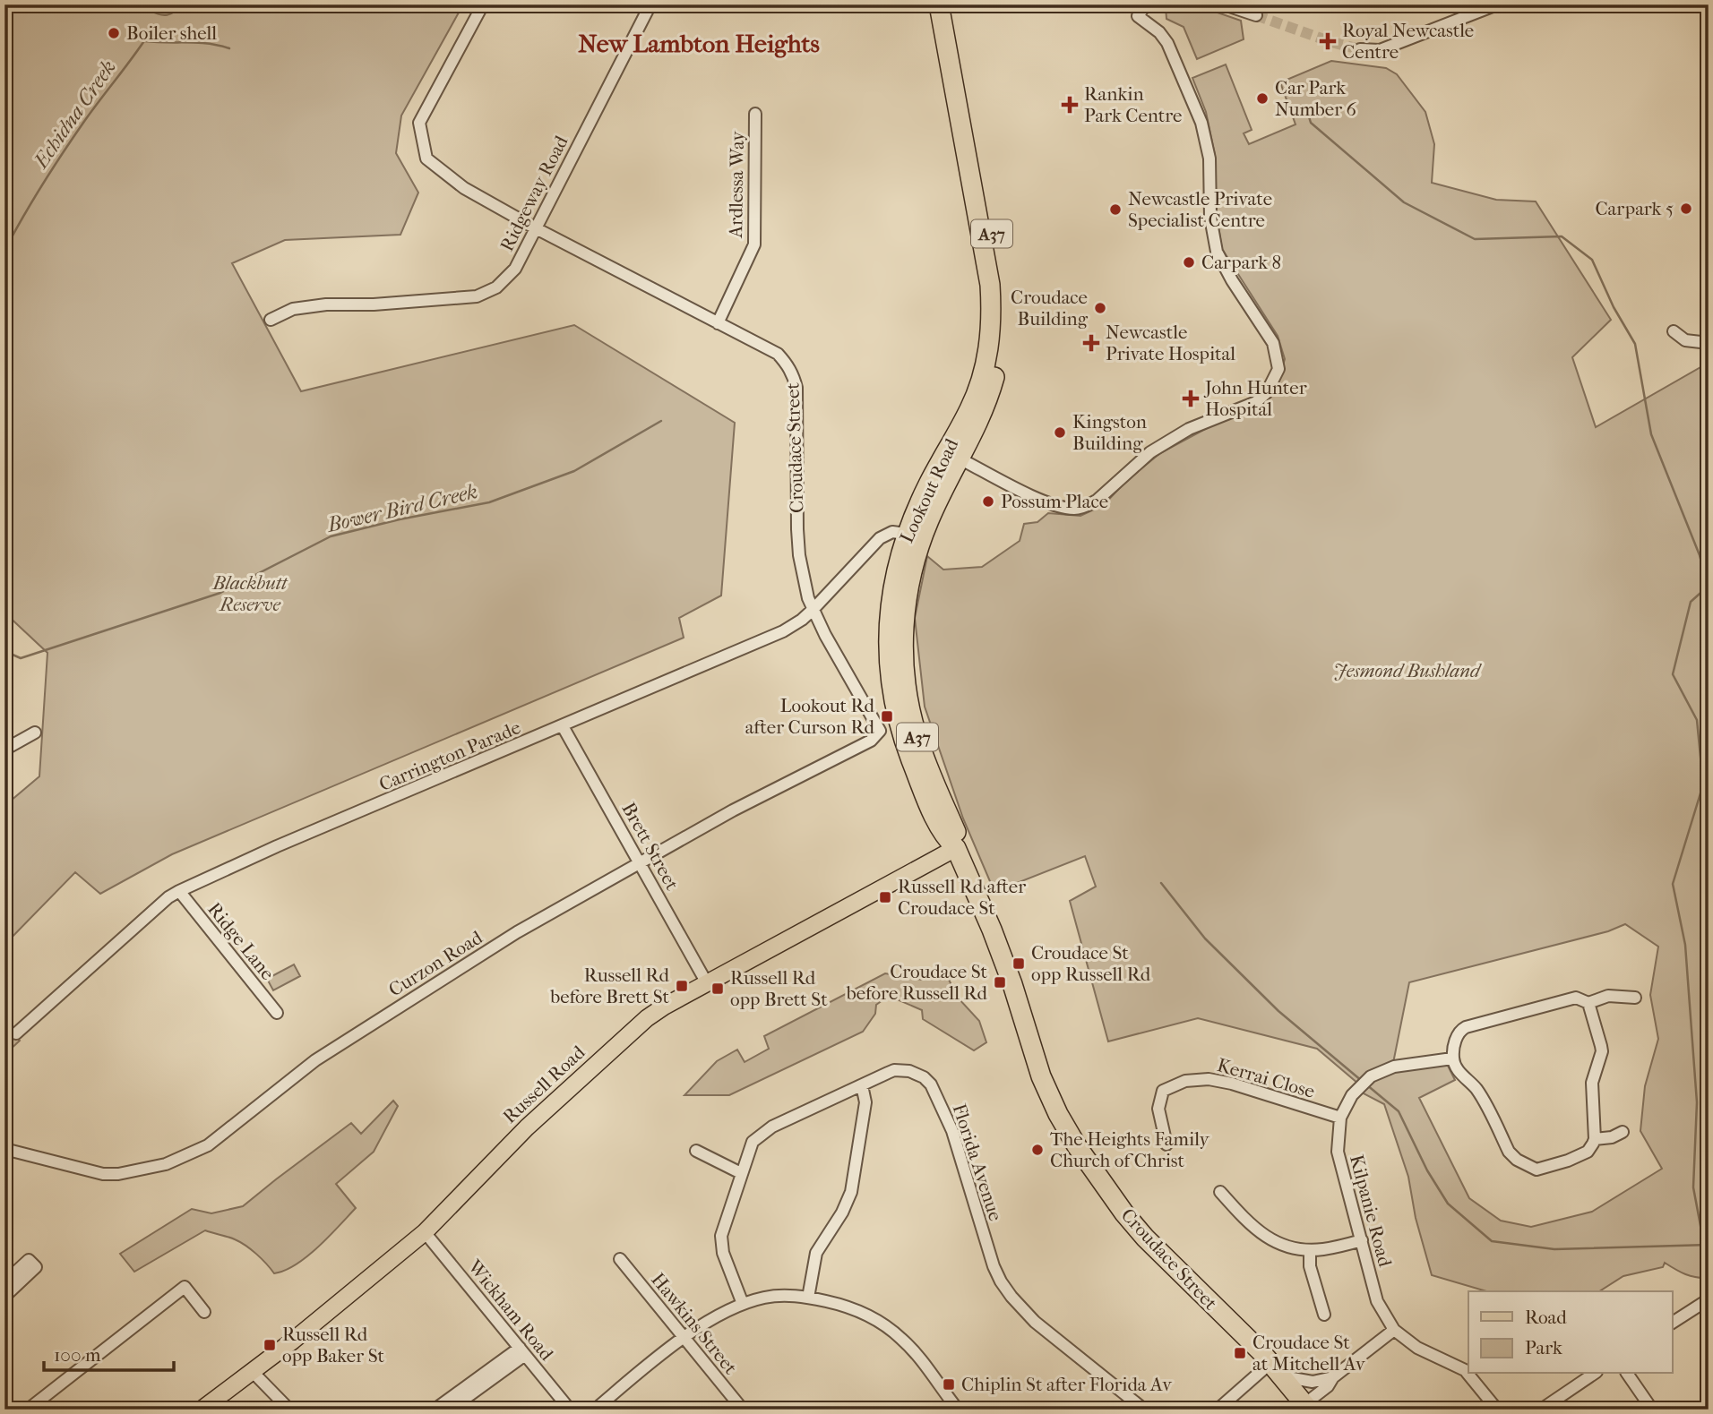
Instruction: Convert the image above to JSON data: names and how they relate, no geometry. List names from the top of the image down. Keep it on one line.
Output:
{"streets":{"highway":["A37","Croudace Street","Lookout Road"],"main road":["Russell Road"],"street":["Ardlessa Way","Ridgeway Road","Carrington Parade","Brett Street","Ridge Lane","Curzon Road","Kerrai Close","Florida Avenue","Kilpanie Road","Wickham Road","Hawkins Street"]},"crossings":[["Ardlessa Way","Croudace Street"],["Ridgeway Road","Croudace Street"],["Croudace Street","Lookout Road"],["Croudace Street","Carrington Parade"],["Croudace Street","Curzon Road"],["Croudace Street","Russell Road"],["Lookout Road","Carrington Parade"],["Lookout Road","Russell Road"],["Carrington Parade","Brett Street"],["Carrington Parade","Ridge Lane"],["Brett Street","Curzon Road"],["Brett Street","Russell Road"],["Kerrai Close","Kilpanie Road"],["Russell Road","Wickham Road"]],"districts":["New Lambton Heights"],"water":["Echidna Creek","Bower Bird Creek"],"parks":["Blackbutt Reserve","Jesmond Bushland"],"places":{"other":["Boiler shell","Car Park Number 6","Carpark 5","Newcastle Private Specialist Centre","Carpark 8","Croudace Building","Kingston Building","Possum Place","The Heights Family Church of Christ"],"health":["Royal Newcastle Centre","Rankin Park Centre","Newcastle Private Hospital","John Hunter Hospital"],"transit":["Lookout Rd after Curson Rd","Russell Rd after Croudace St","Croudace St opp Russell Rd","Croudace St before Russell Rd","Russell Rd before Brett St","Russell Rd opp Brett St","Russell Rd opp Baker St","Croudace St at Mitchell Av","Chiplin St after Florida Av"]},"legend":["Road","Park"],"scale_bar":"100 m"}
